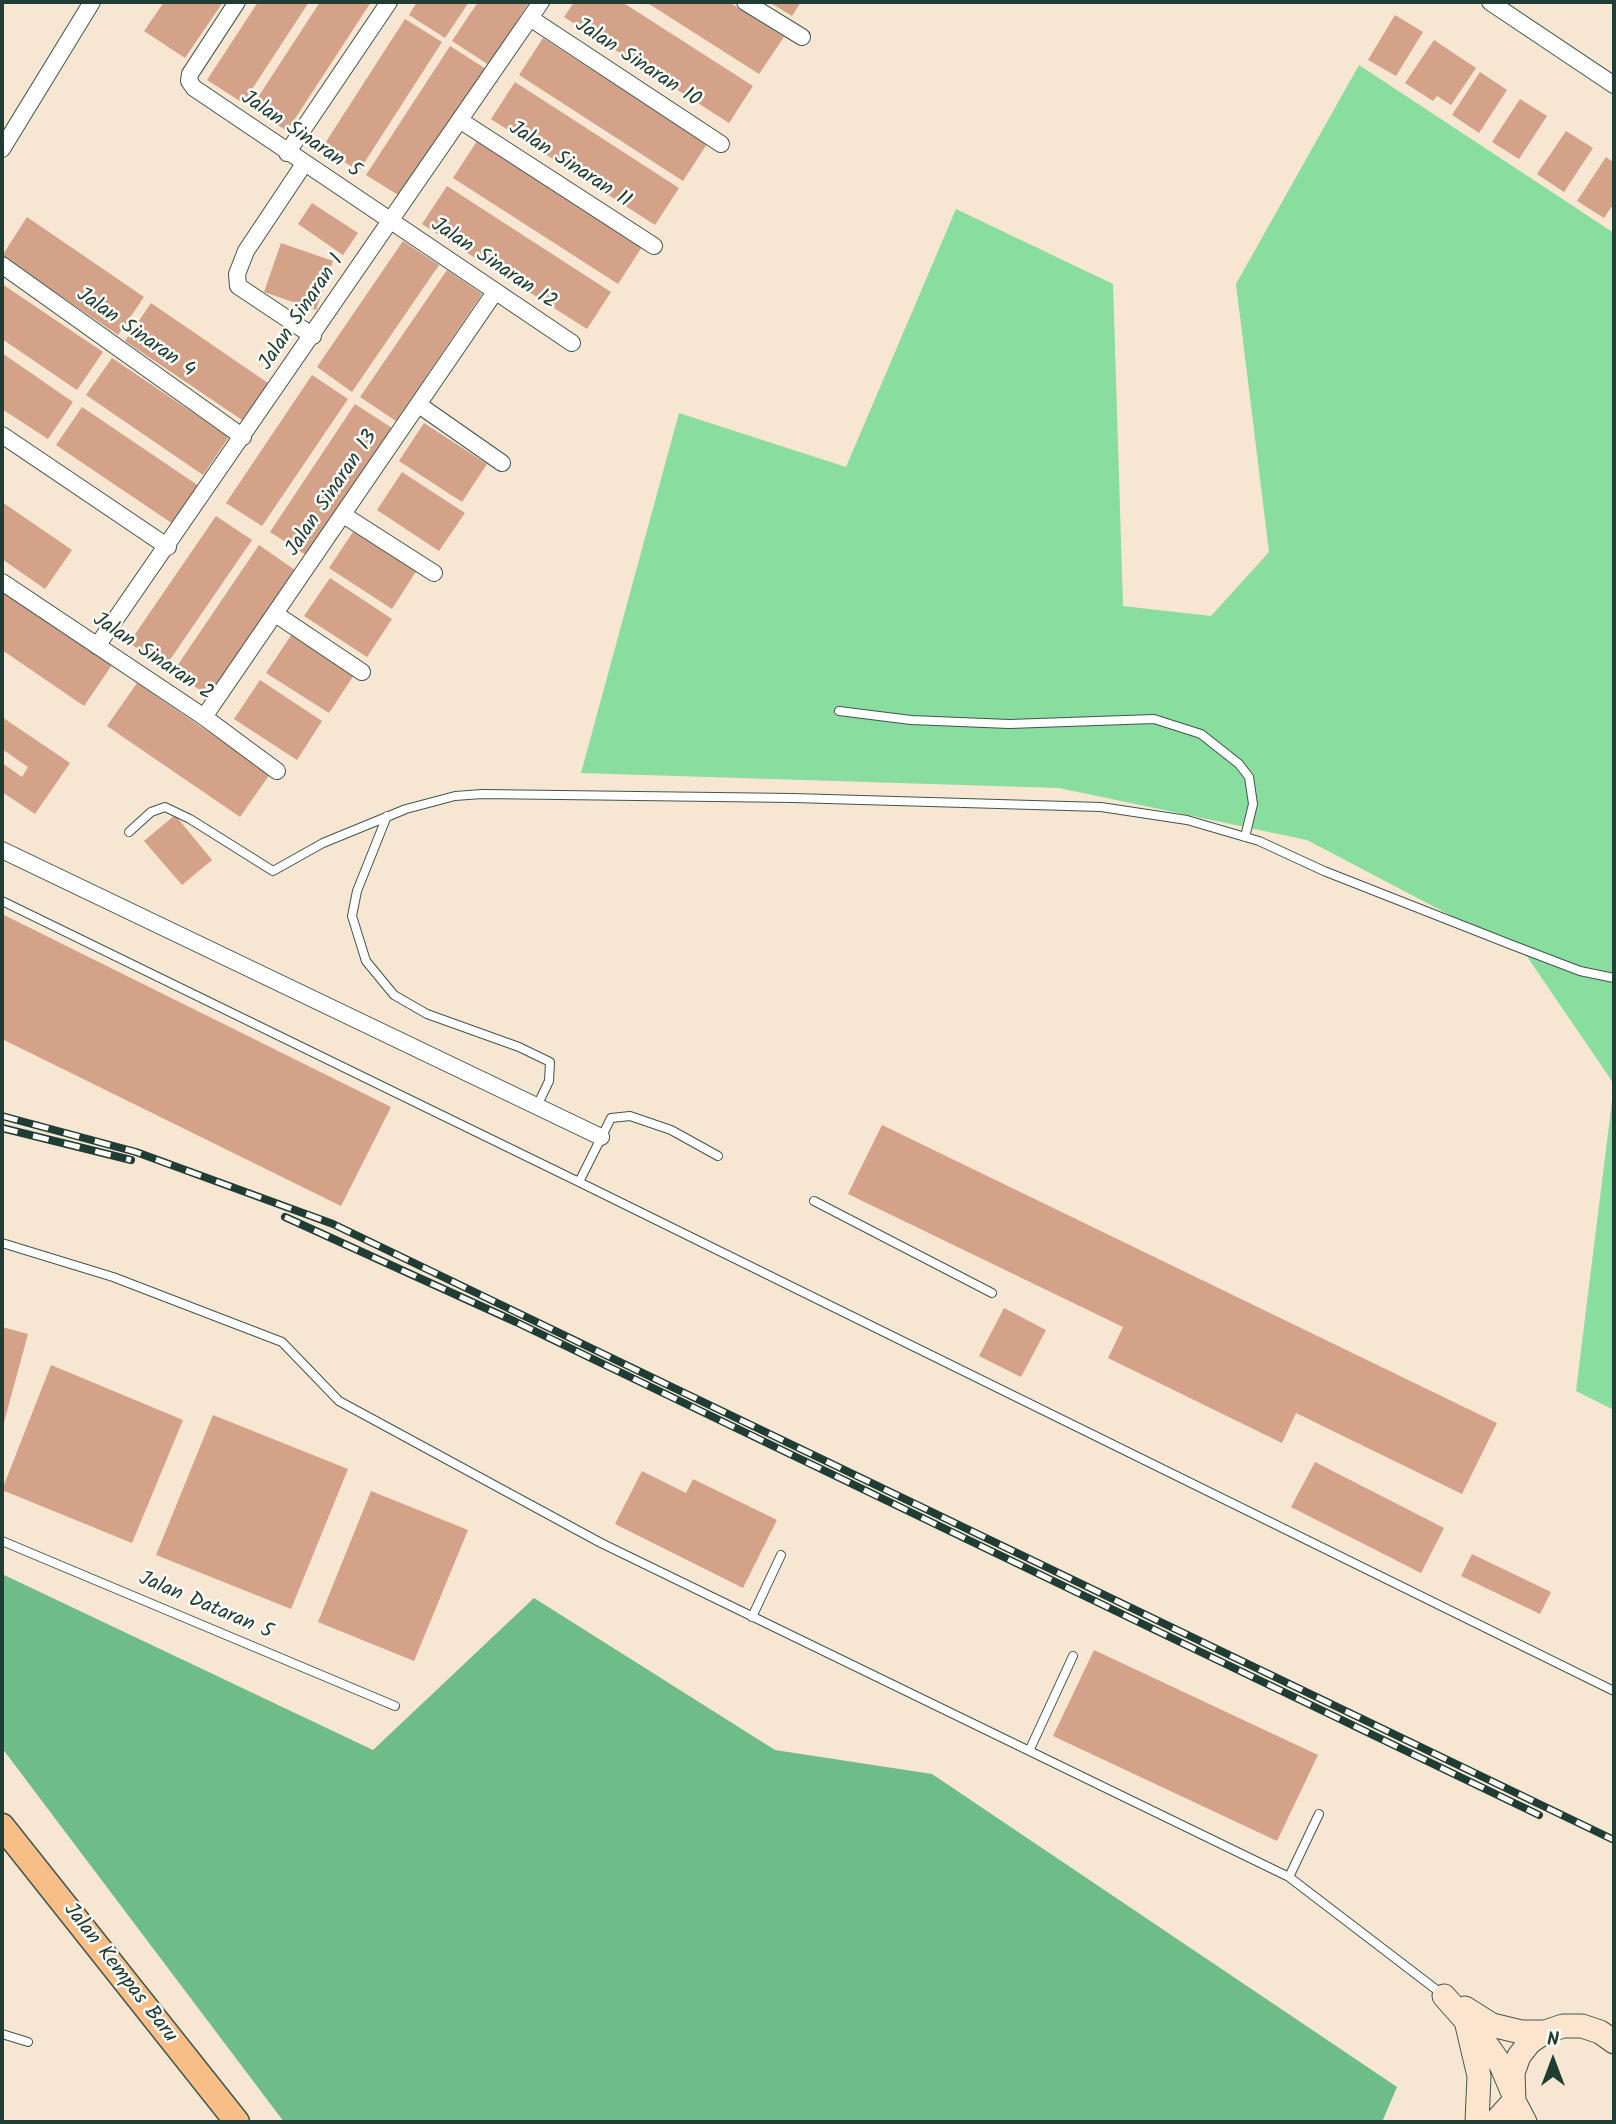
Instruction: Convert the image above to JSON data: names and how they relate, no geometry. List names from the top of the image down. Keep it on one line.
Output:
{"streets":{"main road":["Jalan Kempas Baru"],"street":["Jalan Sinaran 10","Jalan Sinaran 5","Jalan Sinaran 11","Jalan Sinaran 12","Jalan Sinaran 1","Jalan Sinaran 4","Jalan Sinaran 13","Jalan Sinaran 2"],"lane":["Jalan Dataran 5"]},"crossings":[["Jalan Sinaran 10","Jalan Sinaran 1"],["Jalan Sinaran 5","Jalan Sinaran 12"],["Jalan Sinaran 5","Jalan Sinaran 1"],["Jalan Sinaran 11","Jalan Sinaran 1"],["Jalan Sinaran 12","Jalan Sinaran 1"],["Jalan Sinaran 12","Jalan Sinaran 13"],["Jalan Sinaran 1","Jalan Sinaran 4"],["Jalan Sinaran 1","Jalan Sinaran 2"],["Jalan Sinaran 13","Jalan Sinaran 2"]],"north":"top"}
